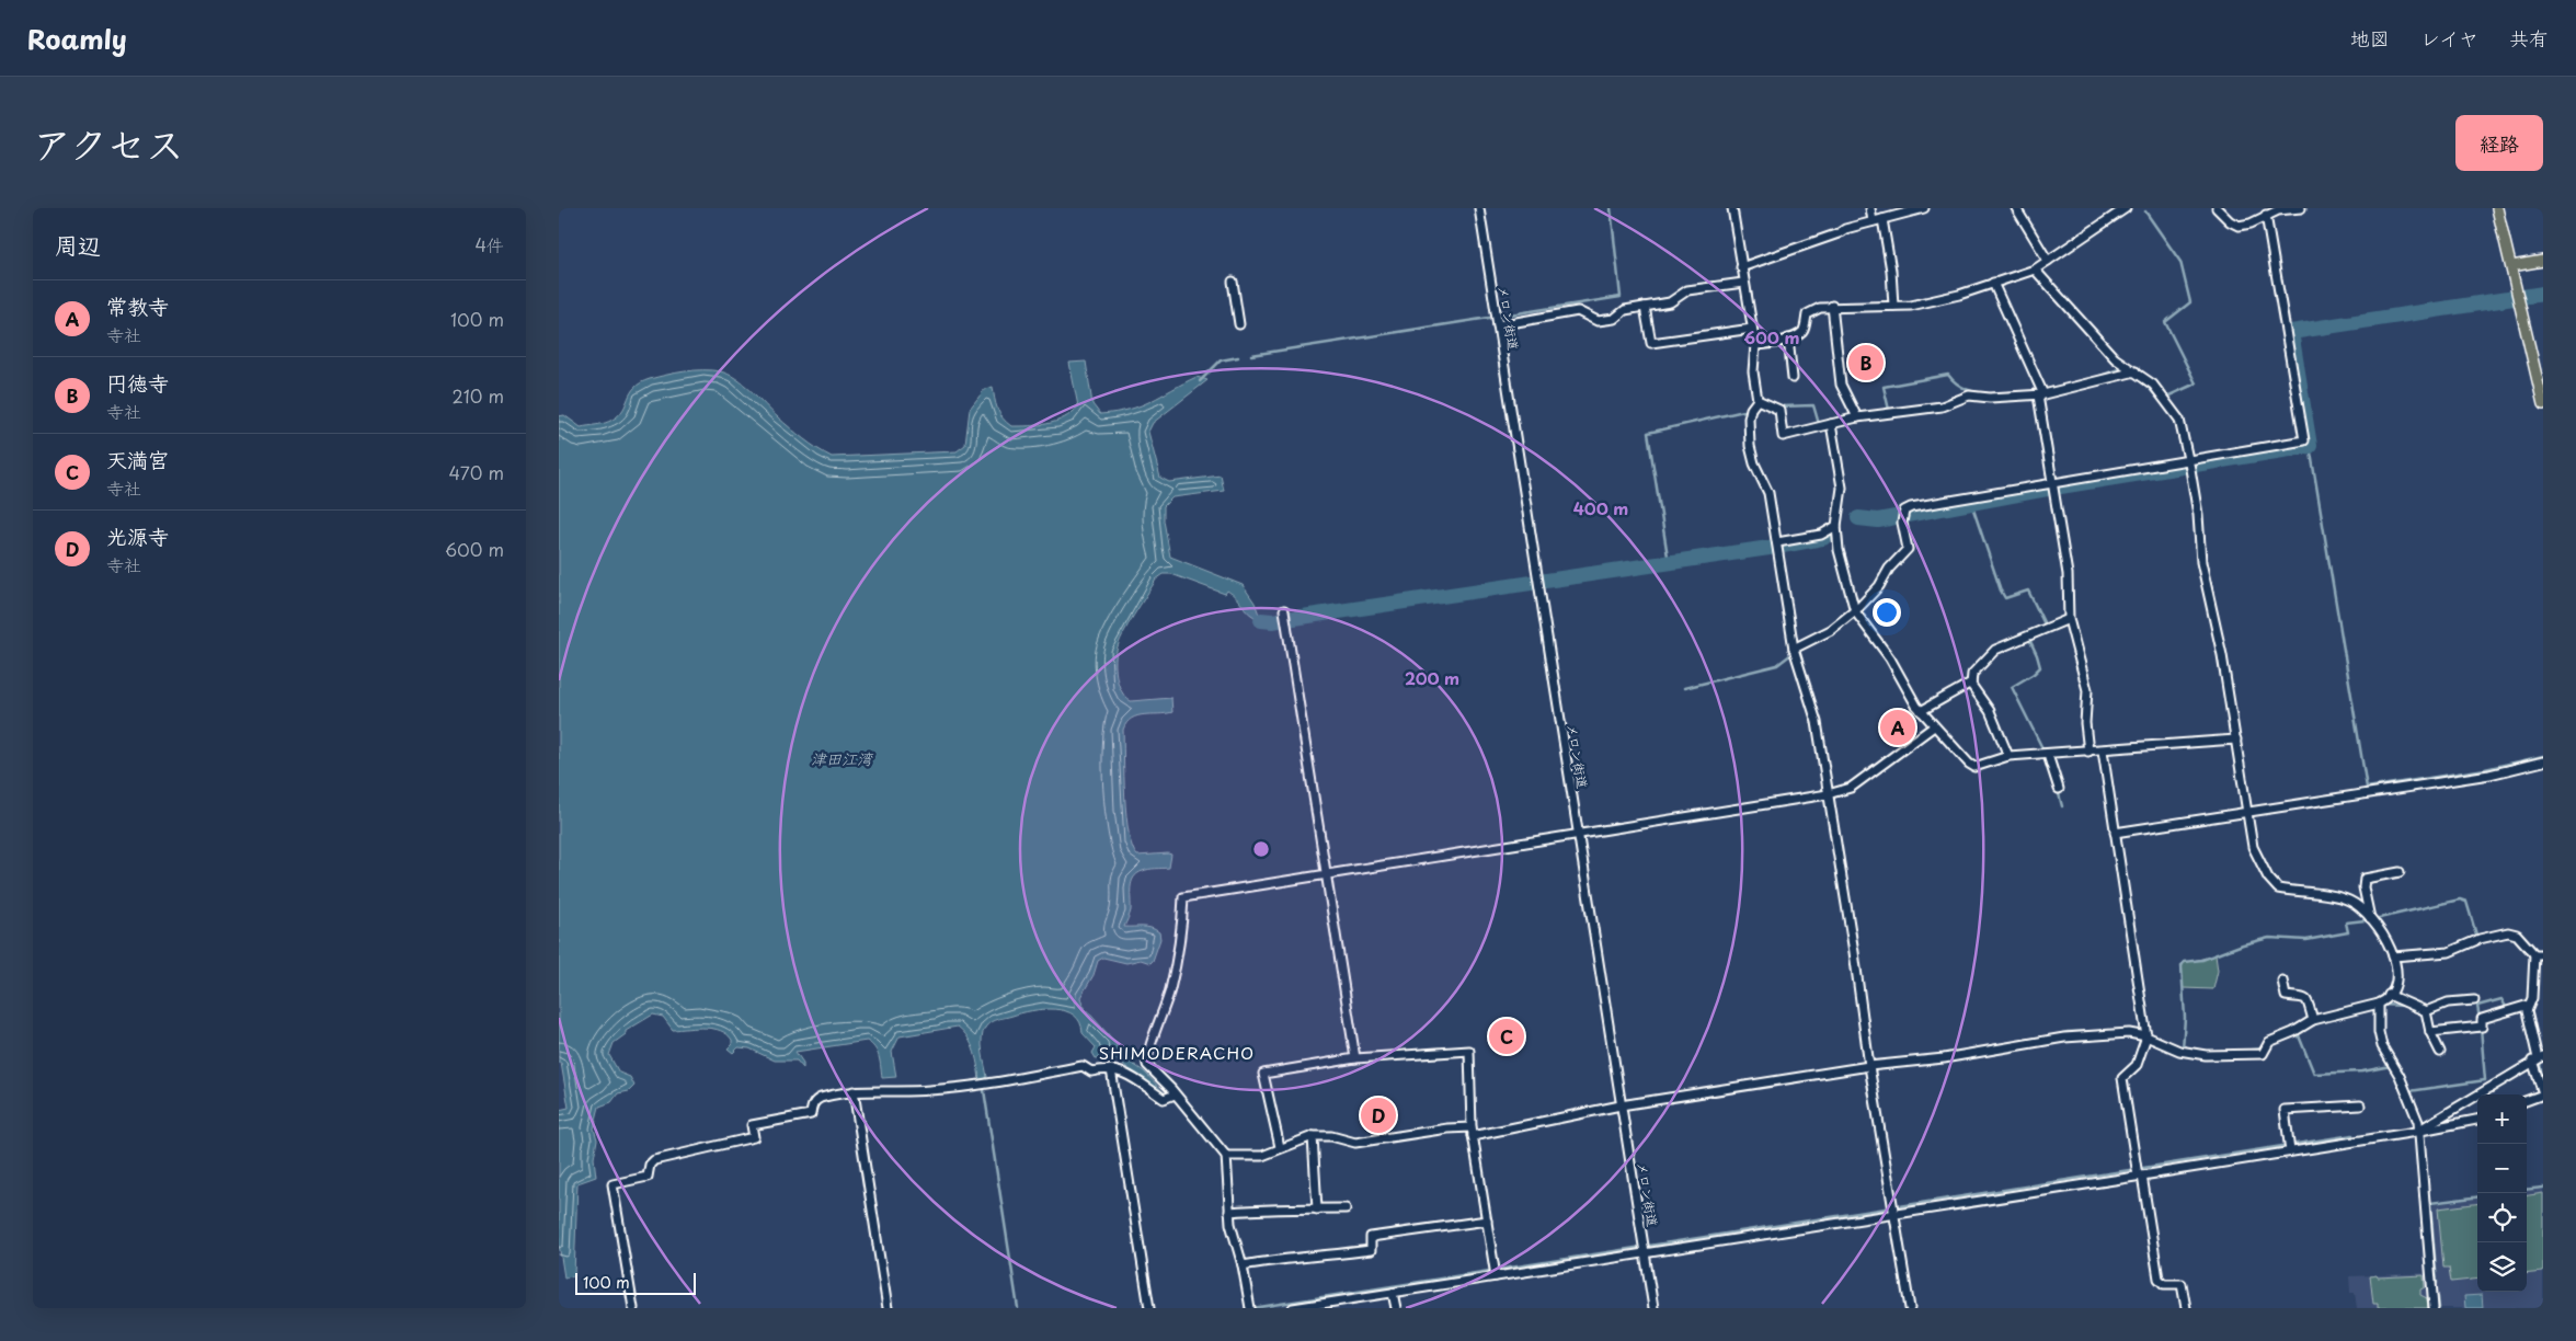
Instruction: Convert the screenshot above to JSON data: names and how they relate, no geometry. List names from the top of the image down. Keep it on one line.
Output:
{"streets":{"street":["メロン街道"]},"districts":["SHIMODERACHO"],"water":["津田江湾"],"scale_bar":"100 m","page":{"header":"Roamly","nav":["地図","レイヤ","共有"],"title":"アクセス","buttons":"経路","heading":["周辺","4件"],"list":[{"mark":"A","name":"常教寺","note":"寺社","value":"100 m"},{"mark":"B","name":"円徳寺","note":"寺社","value":"210 m"},{"mark":"C","name":"天満宮","note":"寺社","value":"470 m"},{"mark":"D","name":"光源寺","note":"寺社","value":"600 m"}],"pins":["B","A","C","D"],"map_buttons":["+","−"],"scale":"100 m"},"rings":["600 m","400 m","200 m"]}
